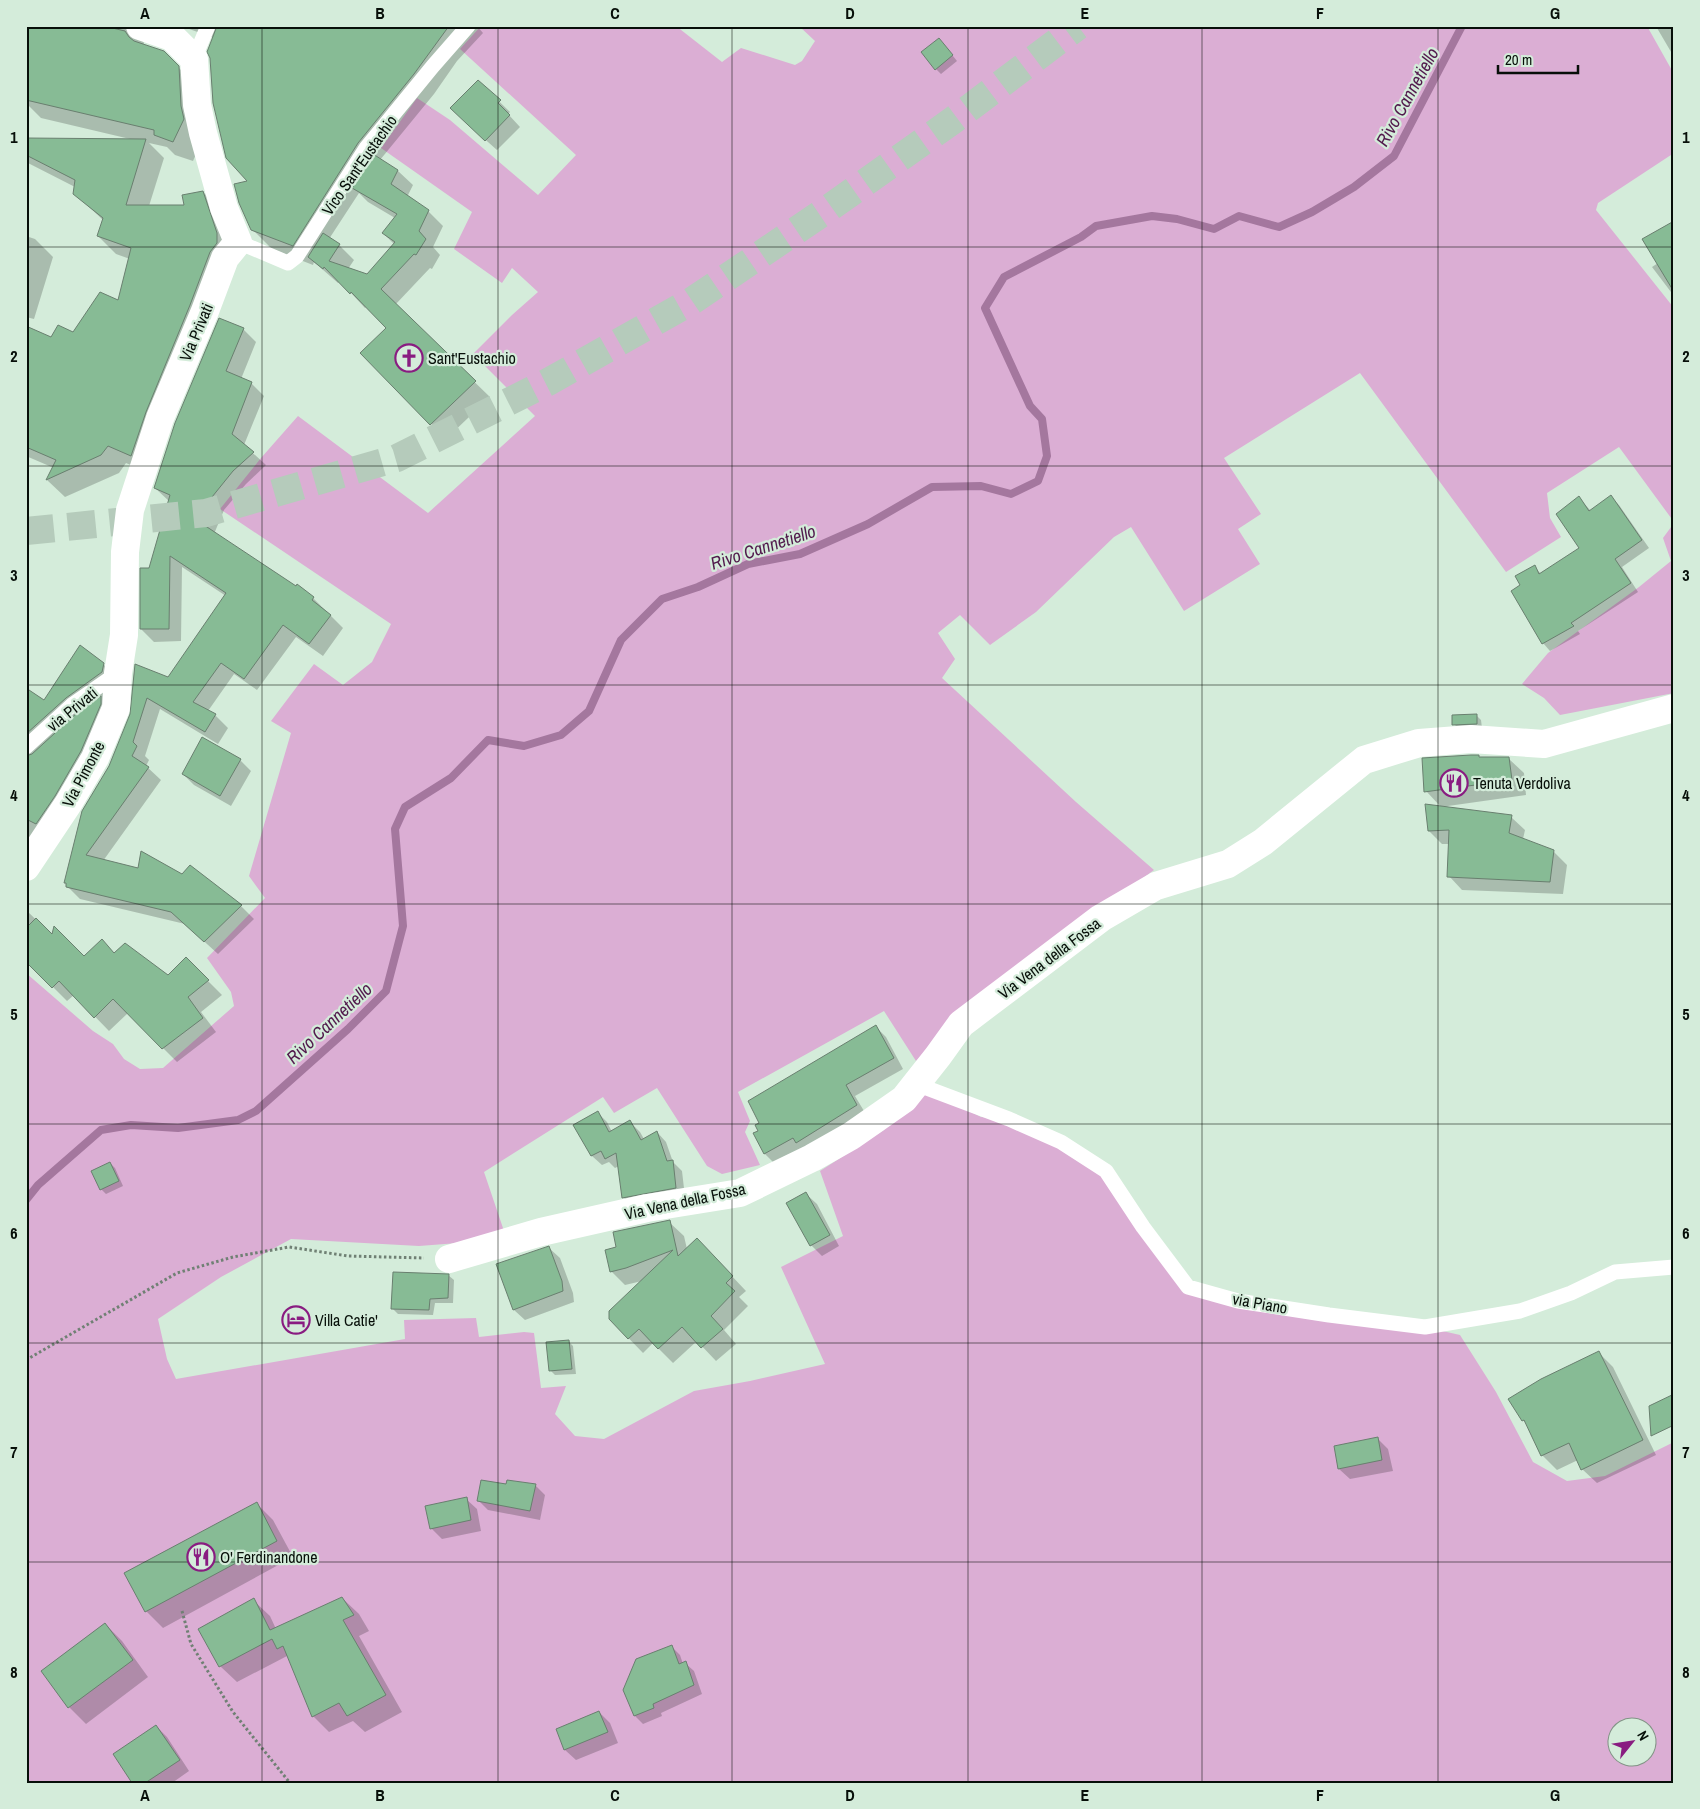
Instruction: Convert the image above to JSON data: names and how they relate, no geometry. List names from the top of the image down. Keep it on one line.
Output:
{"streets":{"street":["Via Privati","Via Pimonte","Via Vena della Fossa"],"lane":["Vico Sant'Eustachio","via Privati","via Piano"]},"crossings":[["Vico Sant'Eustachio","Via Privati"],["Via Privati","via Privati"],["Via Privati","Via Pimonte"],["via Privati","Via Pimonte"],["Via Vena della Fossa","via Piano"]],"water":["Rivo Cannetiello"],"places":{"church":["Sant'Eustachio"],"restaurant":["Tenuta Verdoliva","O' Ferdinandone"],"hotel":["Villa Catie'"]},"scale_bar":"20 m","north":"top right","grid":{"columns":["A","B","C","D","E","F","G"],"rows":["1","2","3","4","5","6","7","8"]}}
